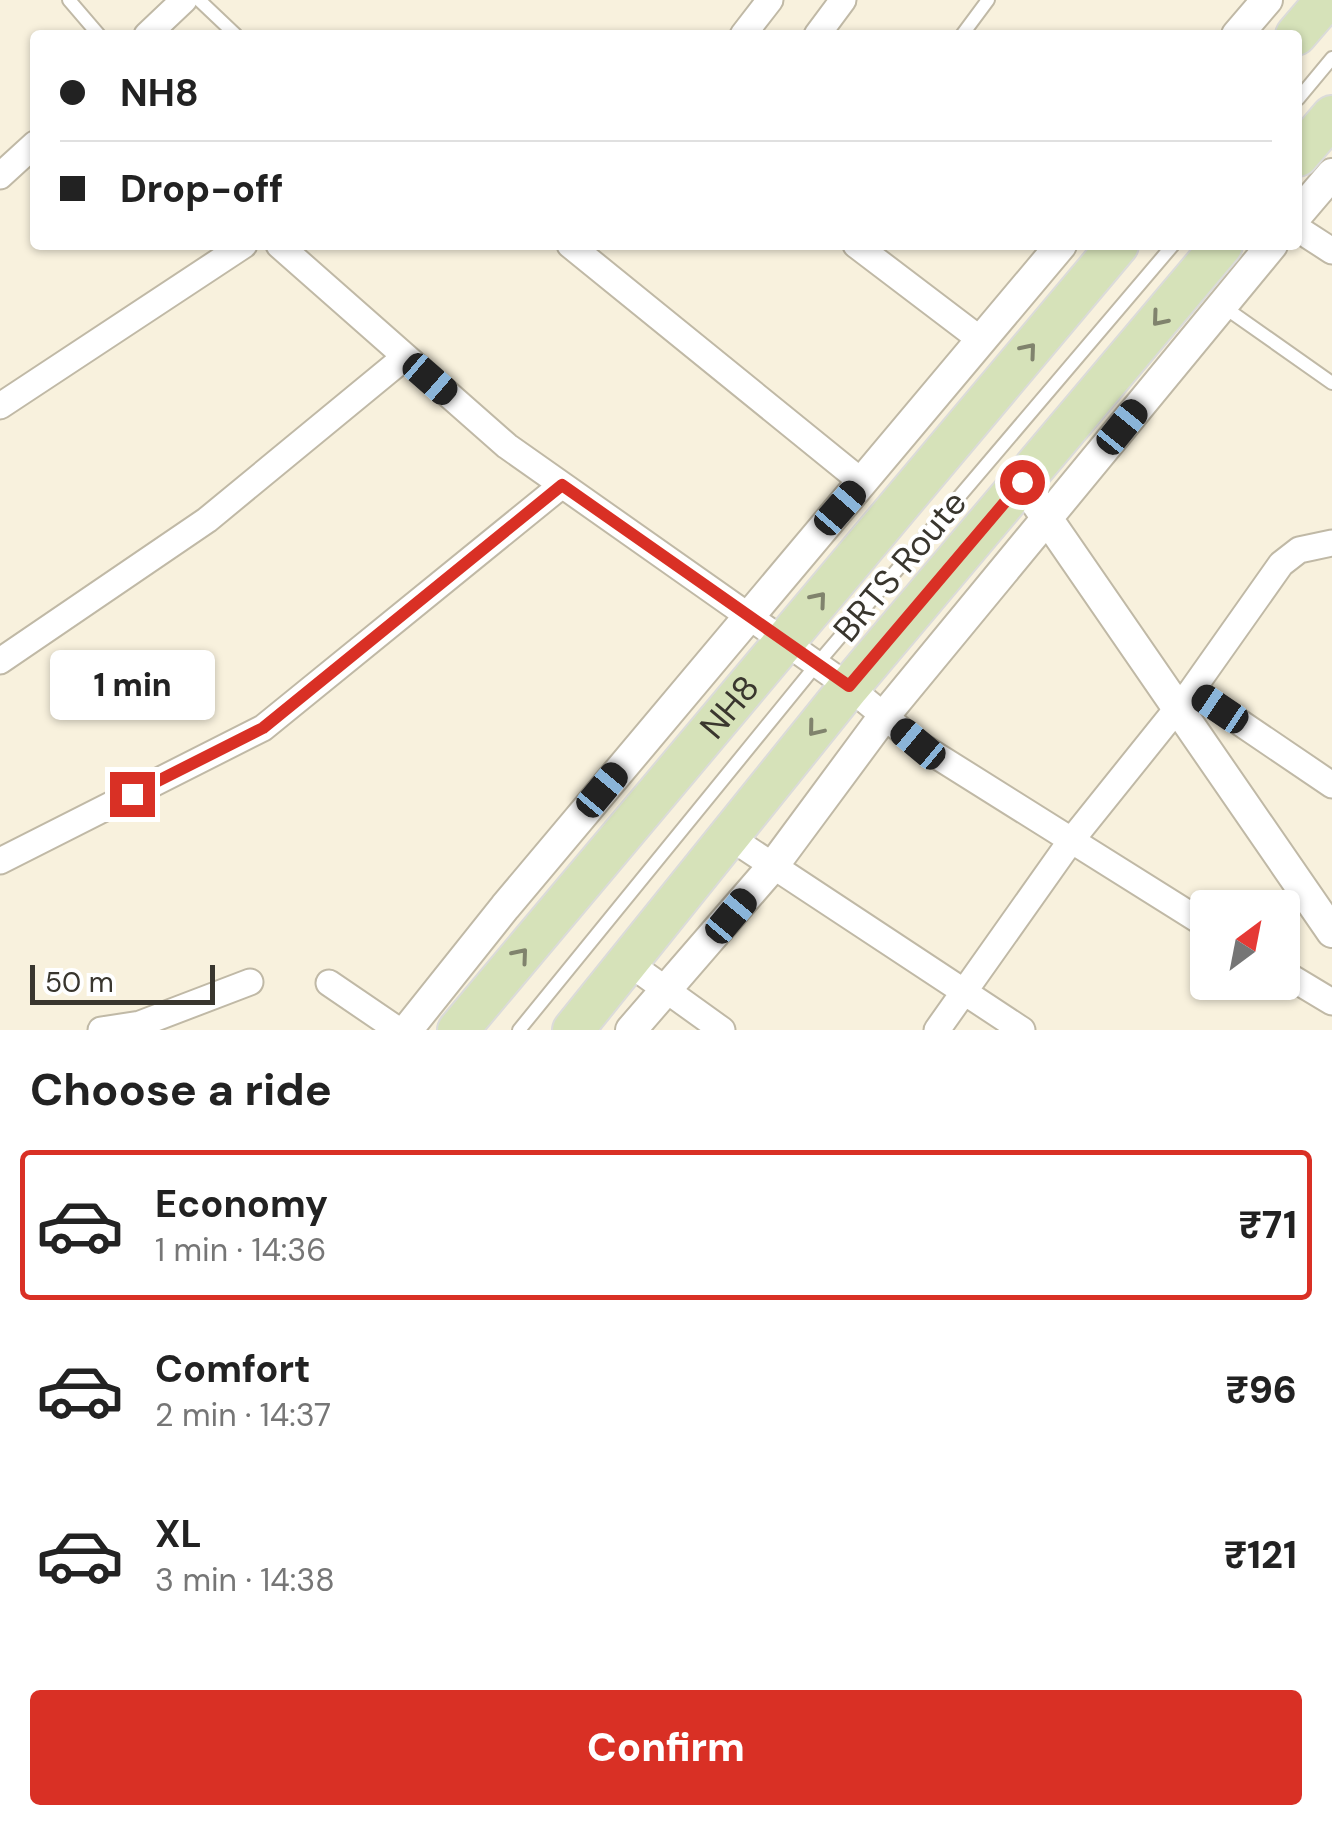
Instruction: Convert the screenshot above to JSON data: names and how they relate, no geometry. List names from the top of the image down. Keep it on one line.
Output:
{"streets":{"main road":["NH8"],"lane":["BRTS Route"]},"scale_bar":"50 m","north":"top right","page":{"banner":["NH8","Drop-off"],"bubble":"1 min","scale":"50 m","heading":"Choose a ride","list":[{"name":"Economy","note":"1 min · 14:36","value":"₹71"},{"name":"Comfort","note":"2 min · 14:37","value":"₹96"},{"name":"XL","note":"3 min · 14:38","value":"₹121"}],"buttons":"Confirm"}}
